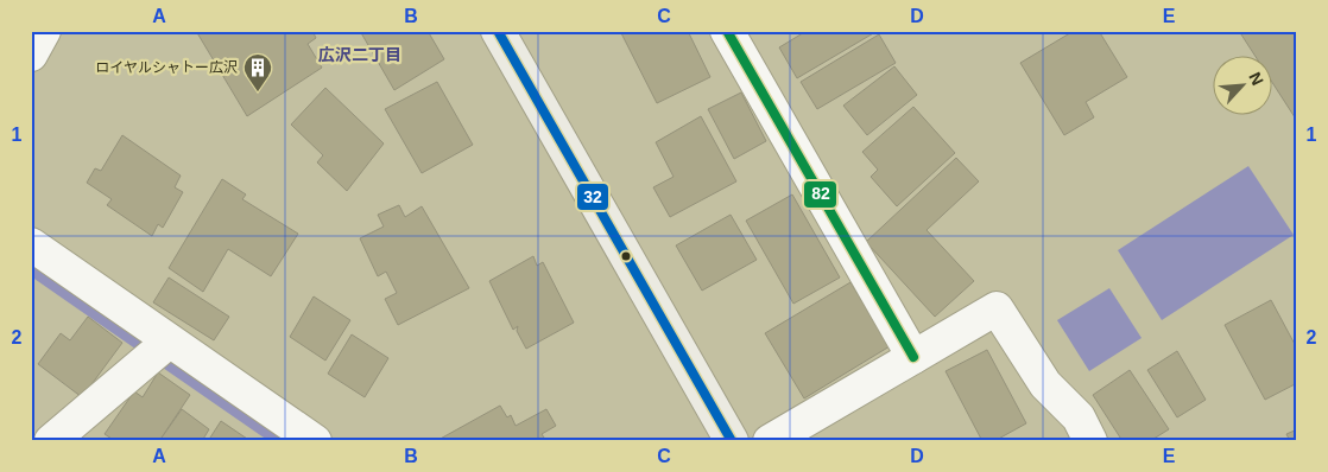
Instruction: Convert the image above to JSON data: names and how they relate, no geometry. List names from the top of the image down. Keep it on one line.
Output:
{"districts":["広沢二丁目"],"places":{"building":["ロイヤルシャトー広沢"]},"lines":["transit line 32","transit line 82"],"north":"top right","grid":{"columns":["A","B","C","D","E"],"rows":["1","2"]}}
